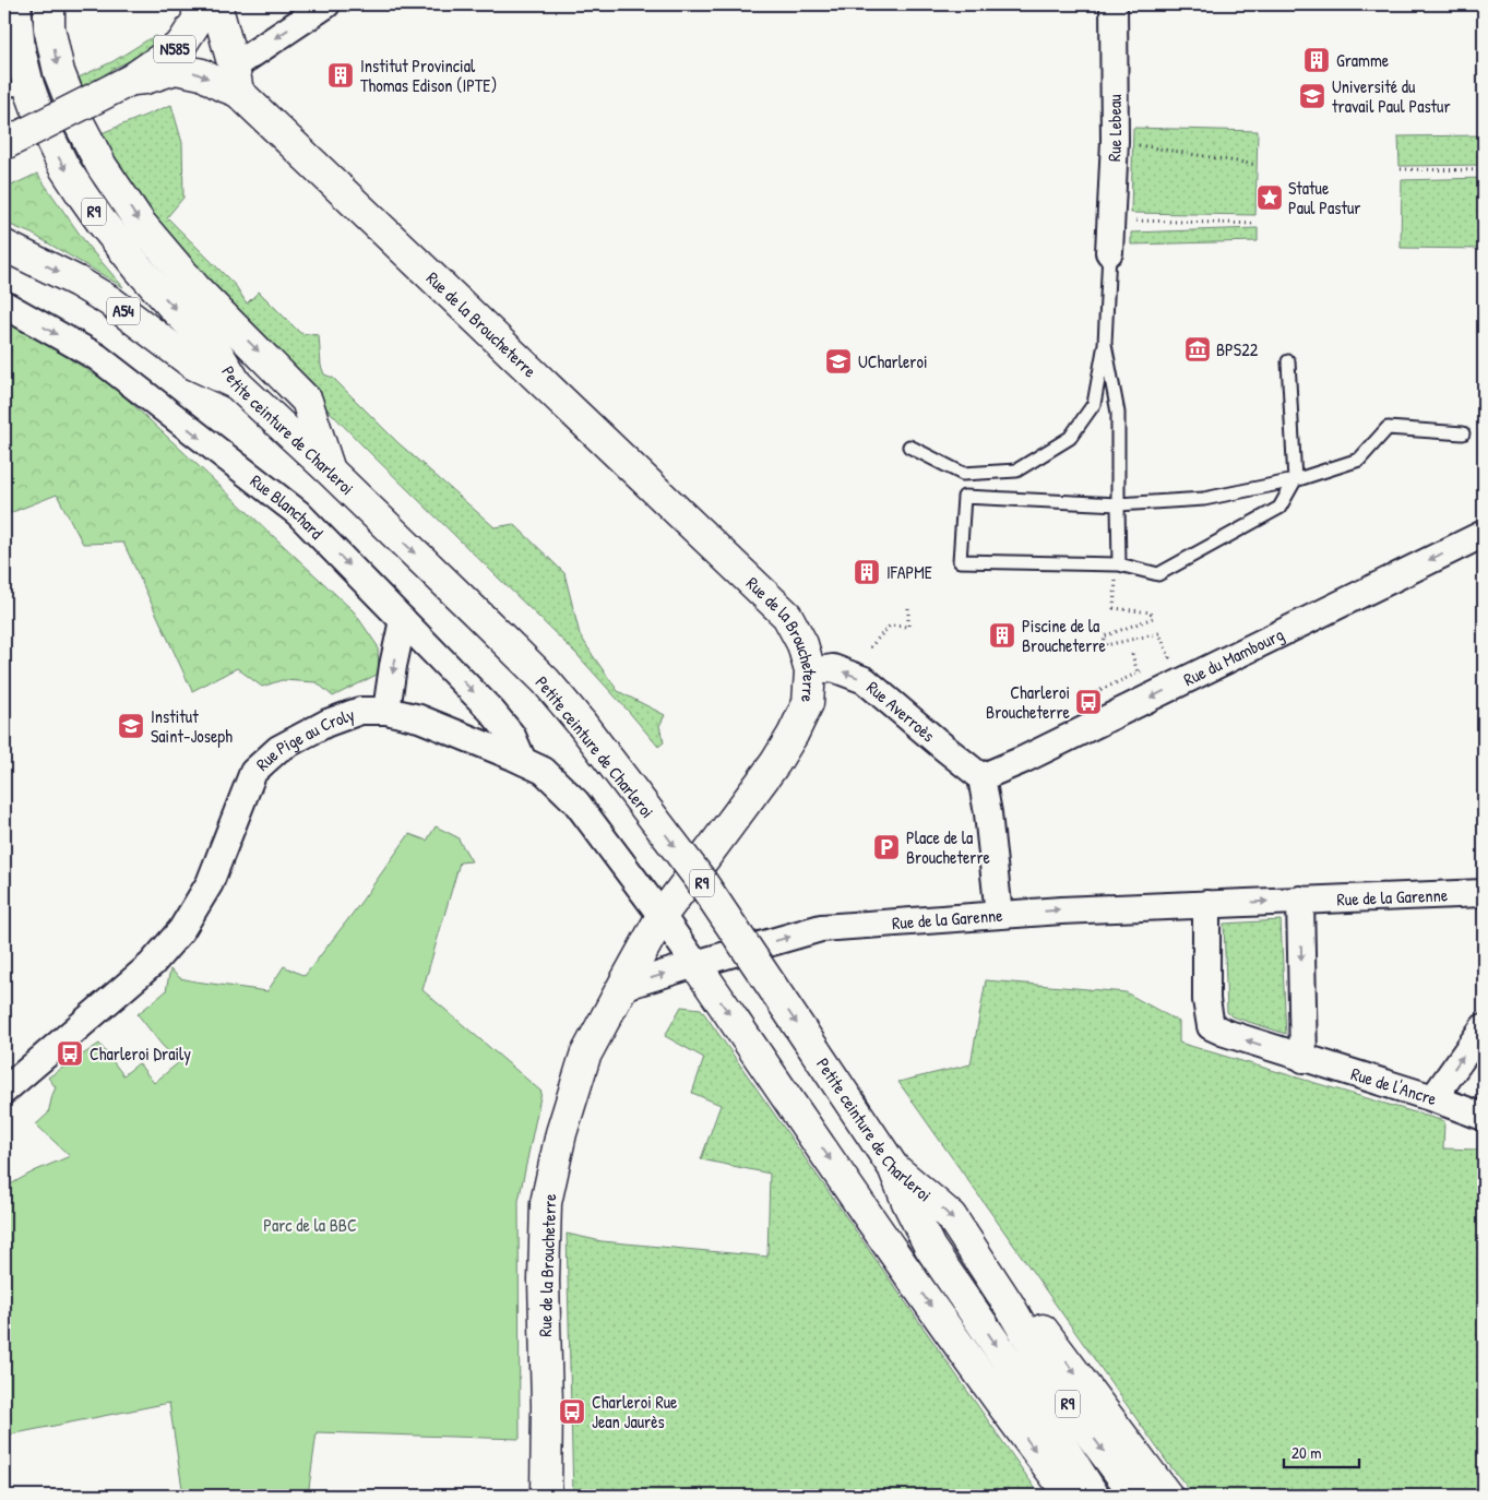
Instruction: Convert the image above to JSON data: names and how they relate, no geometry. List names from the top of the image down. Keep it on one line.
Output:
{"streets":{"main road":["N585","R9","A54","Rue de la Broucheterre","Petite ceinture de Charleroi"],"street":["Rue Lebeau","Rue Blanchard","Rue du Mambourg","Rue Averroès","Rue Pige au Croly","Rue de la Garenne","Rue de l'Ancre"]},"crossings":[["N585","Rue de la Broucheterre"],["A54","Petite ceinture de Charleroi"],["Rue de la Broucheterre","Rue Averroès"],["Rue de la Broucheterre","Rue Pige au Croly"],["Rue de la Broucheterre","Rue de la Garenne"],["Rue Blanchard","Rue Pige au Croly"],["Rue du Mambourg","Rue Averroès"],["Rue Pige au Croly","Rue de la Garenne"]],"one_way":["Rue Blanchard","Rue du Mambourg","Rue Averroès","Rue de la Garenne"],"parks":["Parc de la BBC"],"places":{"building":["Gramme","Institut Provincial Thomas Edison (IPTE)","IFAPME","Piscine de la Broucheterre"],"school or university":["Université du travail Paul Pastur","UCharleroi","Institut Saint-Joseph"],"place":["Statue Paul Pastur"],"museum":["BPS22"],"bus stop":["Charleroi Broucheterre","Charleroi Draily","Charleroi Rue Jean Jaurès"],"parking":["Place de la Broucheterre"]},"scale_bar":"20 m"}
